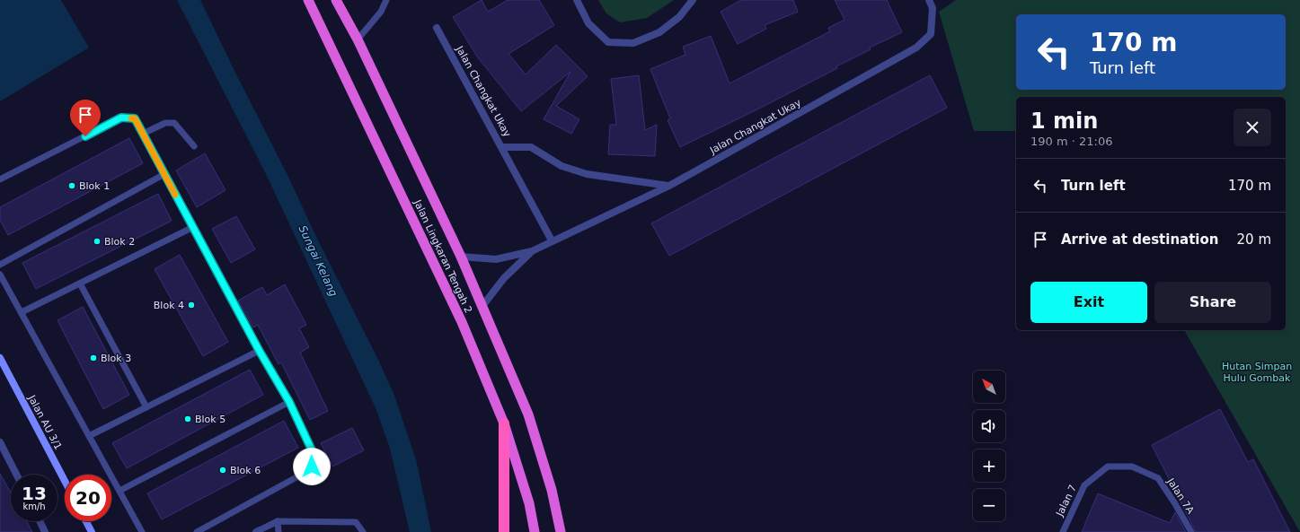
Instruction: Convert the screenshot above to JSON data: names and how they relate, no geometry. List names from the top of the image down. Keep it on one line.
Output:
{"streets":{"highway":["Jalan Lingkaran Tengah 2"],"main road":["Jalan AU 3/1"],"street":["Jalan Changkat Ukay"],"lane":["Jalan 7A","Jalan 7"]},"crossings":[["Jalan Changkat Ukay","Jalan Lingkaran Tengah 2"],["Jalan 7A","Jalan 7"]],"water":["Sungai Kelang"],"parks":["Hutan Simpan Hulu Gombak"],"places":["Blok 1","Blok 2","Blok 4","Blok 3","Blok 5","Blok 6"],"north":"top left","page":{"turn":["170 m","Turn left"],"heading":["1 min","190 m · 21:06"],"list":[{"name":"Turn left","value":"170 m"},{"name":"Arrive at destination","value":"20 m"}],"buttons":["Exit","Share"],"map_buttons":["+","−"],"speed":"13 km/h","limit":"20"}}
